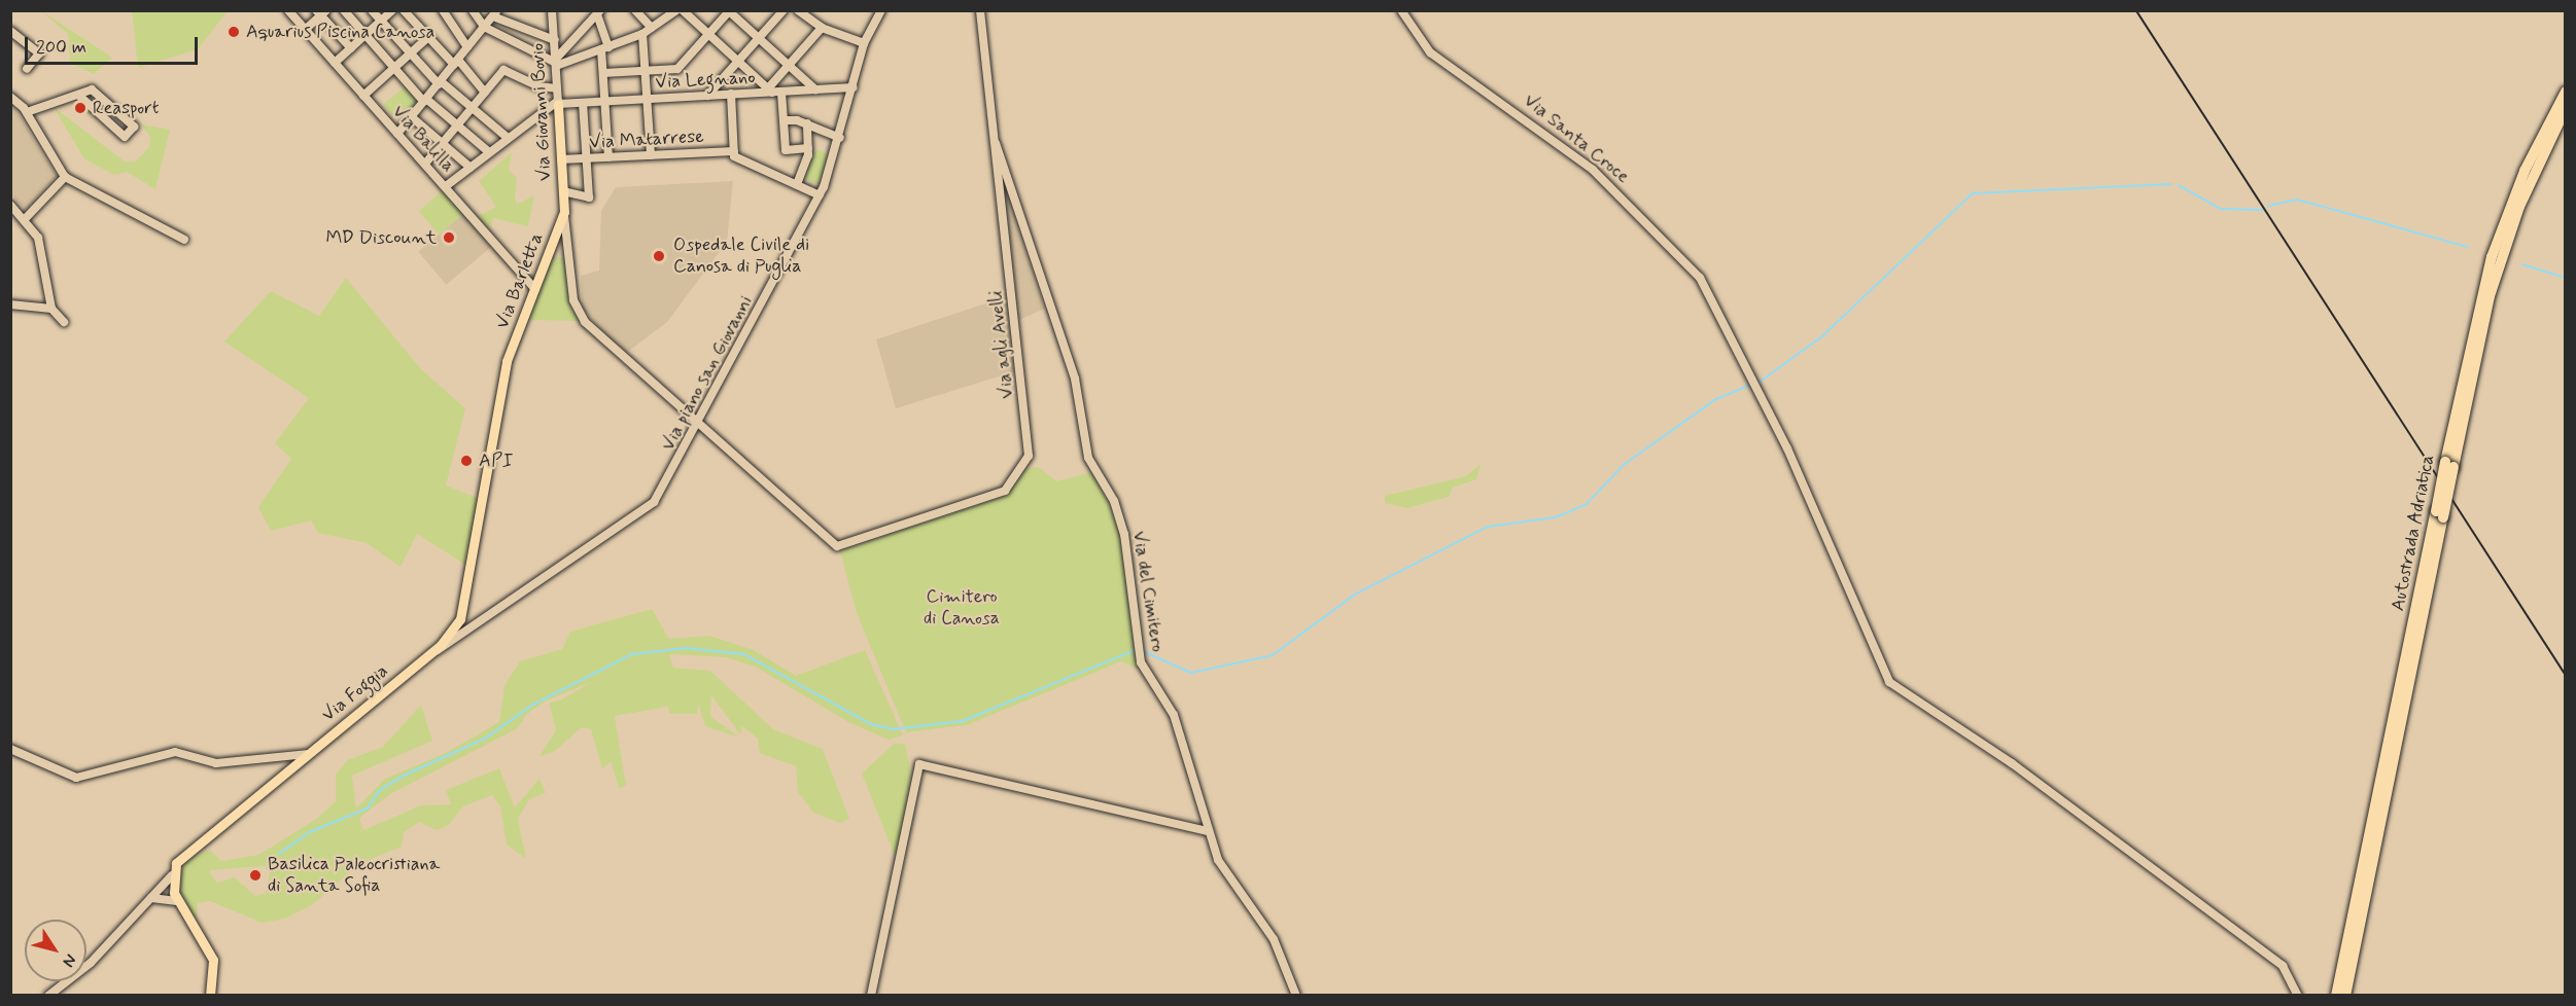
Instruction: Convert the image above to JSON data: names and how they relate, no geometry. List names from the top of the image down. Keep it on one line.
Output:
{"streets":{"highway":["Autostrada Adriatica"],"main road":["Via Giovanni Bovio","Via Barletta","Via Foggia"],"street":["Via Legnano","Via Balilla","Via Santa Croce","Via Matarrese","Via agli Avelli","Via piano san Giovanni","Via del Cimitero"]},"crossings":[["Via Legnano","Via Giovanni Bovio"],["Via Legnano","Via piano san Giovanni"],["Via Giovanni Bovio","Via Matarrese"],["Via Giovanni Bovio","Via Barletta"],["Via Balilla","Via Barletta"],["Via Barletta","Via Foggia"],["Via agli Avelli","Via piano san Giovanni"],["Via agli Avelli","Via del Cimitero"],["Via piano san Giovanni","Via Foggia"]],"parks":["Cimitero di Canosa"],"places":["Aquarius Piscina Canosa","Reasport","MD Discount","Ospedale Civile di Canosa di Puglia","API","Basilica Paleocristiana di Santa Sofia"],"scale_bar":"200 m","north":"bottom right"}
